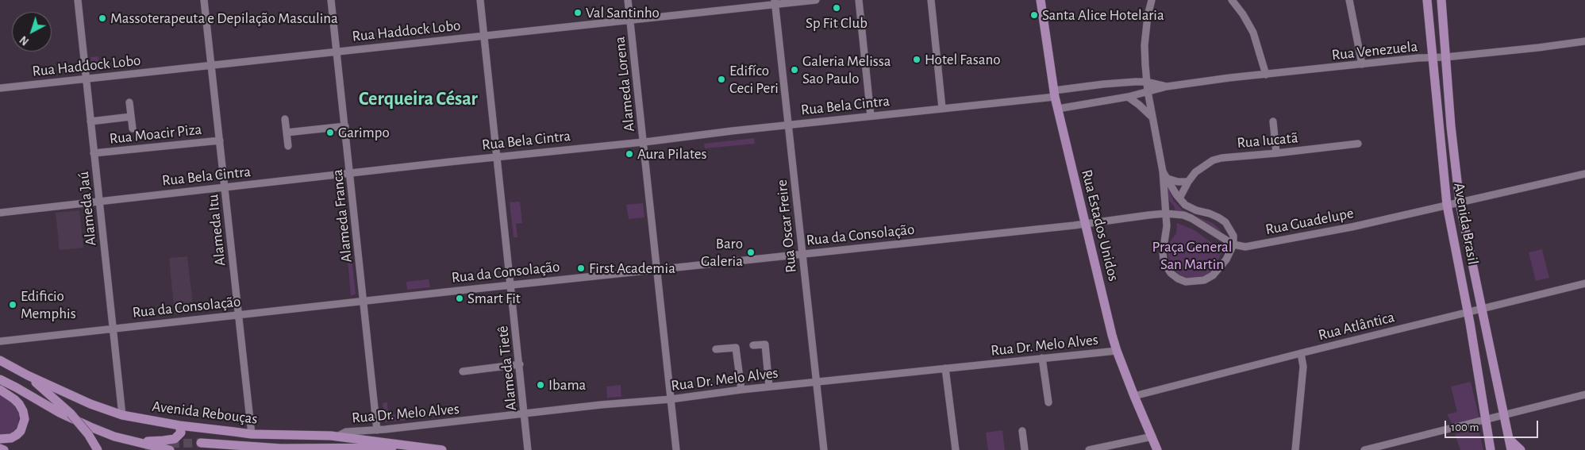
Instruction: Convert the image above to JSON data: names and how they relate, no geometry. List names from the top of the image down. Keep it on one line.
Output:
{"streets":{"main road":["Avenida Brasil","Rua Estados Unidos","Avenida Rebouças"],"street":["Rua Haddock Lobo","Rua Venezuela","Alameda Lorena","Rua Bela Cintra","Rua Moacir Piza","Rua Iucatã","Alameda Jaú","Alameda Franca","Rua Guadelupe","Rua Oscar Freire","Alameda Itu","Rua da Consolação","Rua Atlântica","Rua Dr. Melo Alves","Alameda Tietê"]},"crossings":[["Rua Haddock Lobo","Alameda Lorena"],["Rua Haddock Lobo","Alameda Jaú"],["Rua Haddock Lobo","Alameda Franca"],["Rua Haddock Lobo","Rua Oscar Freire"],["Rua Haddock Lobo","Alameda Itu"],["Rua Haddock Lobo","Alameda Tietê"],["Rua Venezuela","Rua Bela Cintra"],["Rua Venezuela","Avenida Brasil"],["Rua Venezuela","Rua Estados Unidos"],["Alameda Lorena","Rua Bela Cintra"],["Alameda Lorena","Rua da Consolação"],["Alameda Lorena","Rua Dr. Melo Alves"],["Rua Bela Cintra","Alameda Jaú"],["Rua Bela Cintra","Alameda Franca"],["Rua Bela Cintra","Rua Estados Unidos"],["Rua Bela Cintra","Rua Oscar Freire"],["Rua Bela Cintra","Alameda Itu"],["Rua Bela Cintra","Alameda Tietê"],["Rua Moacir Piza","Alameda Jaú"],["Rua Moacir Piza","Alameda Itu"],["Alameda Jaú","Rua da Consolação"],["Alameda Jaú","Avenida Rebouças"],["Alameda Franca","Rua da Consolação"],["Alameda Franca","Rua Dr. Melo Alves"],["Rua Guadelupe","Avenida Brasil"],["Rua Guadelupe","Rua da Consolação"],["Avenida Brasil","Rua Atlântica"],["Rua Estados Unidos","Rua da Consolação"],["Rua Estados Unidos","Rua Atlântica"],["Rua Estados Unidos","Rua Dr. Melo Alves"],["Rua Oscar Freire","Rua da Consolação"],["Rua Oscar Freire","Rua Dr. Melo Alves"],["Alameda Itu","Rua da Consolação"],["Alameda Itu","Avenida Rebouças"],["Rua da Consolação","Alameda Tietê"],["Rua Dr. Melo Alves","Alameda Tietê"],["Rua Dr. Melo Alves","Avenida Rebouças"]],"districts":["Cerqueira César"],"parks":["Praça General San Martin"],"places":["Sp Fit Club","Val Santinho","Santa Alice Hotelaria","Massoterapeuta e Depilação Masculina","Hotel Fasano","Galeria Melissa Sao Paulo","Edifíco Ceci Peri","Garimpo","Aura Pilates","Baro Galeria","First Academia","Smart Fit","Edificio Memphis","Ibama"],"scale_bar":"100 m","north":"bottom left"}
